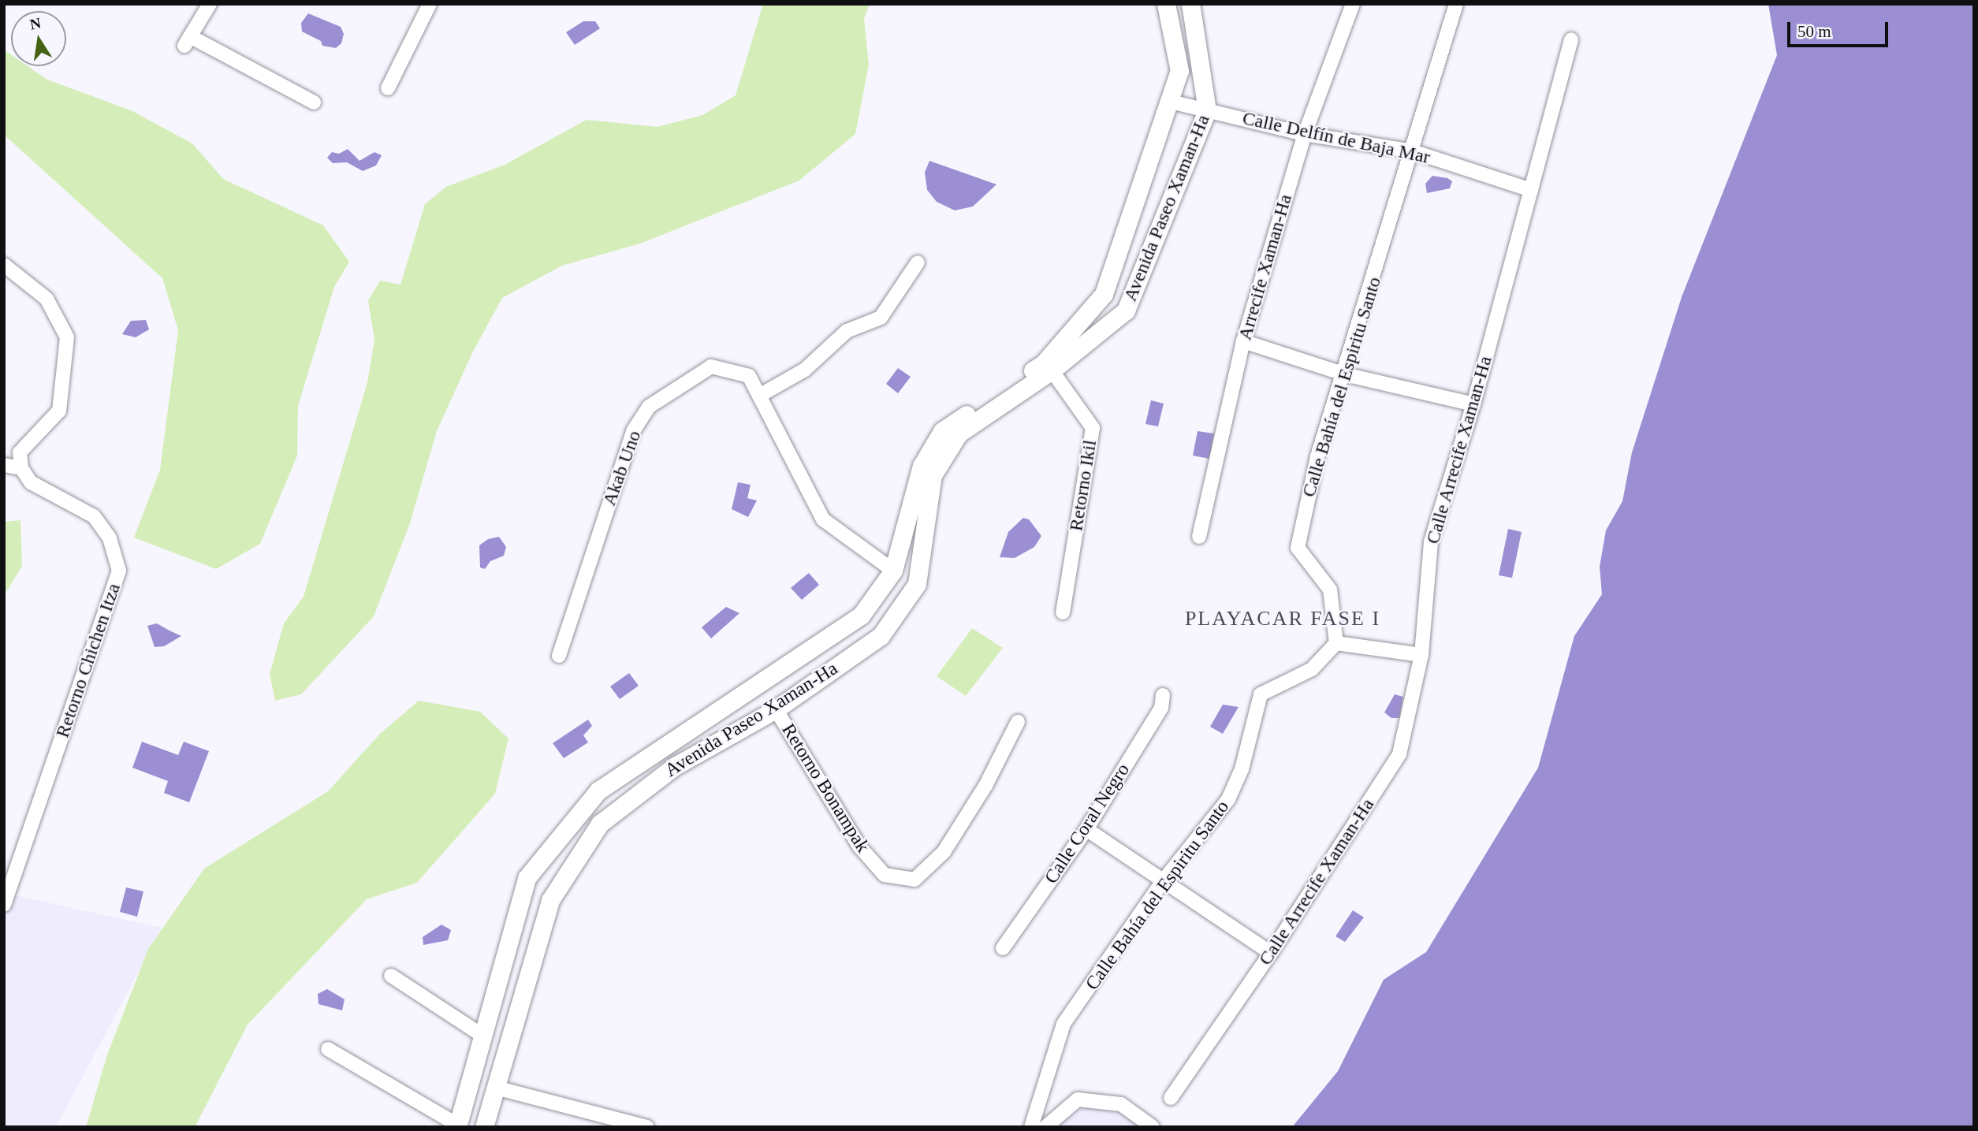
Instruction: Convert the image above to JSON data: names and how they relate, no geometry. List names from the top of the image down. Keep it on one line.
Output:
{"streets":{"main road":["Avenida Paseo Xaman-Ha"],"street":["Calle Delfín de Baja Mar","Arrecife Xaman-Ha","Calle Bahía del Espiritu Santo","Calle Arrecife Xaman-Ha","Akab Uno","Retorno Ikil","Retorno Chichen Itza","Retorno Bonampak","Calle Coral Negro"]},"crossings":[["Calle Delfín de Baja Mar","Avenida Paseo Xaman-Ha"],["Calle Delfín de Baja Mar","Arrecife Xaman-Ha"],["Calle Delfín de Baja Mar","Calle Bahía del Espiritu Santo"],["Calle Delfín de Baja Mar","Calle Arrecife Xaman-Ha"],["Avenida Paseo Xaman-Ha","Akab Uno"],["Avenida Paseo Xaman-Ha","Retorno Ikil"],["Avenida Paseo Xaman-Ha","Retorno Bonampak"]],"districts":["PLAYACAR FASE I"],"scale_bar":"50 m","north":"top"}
